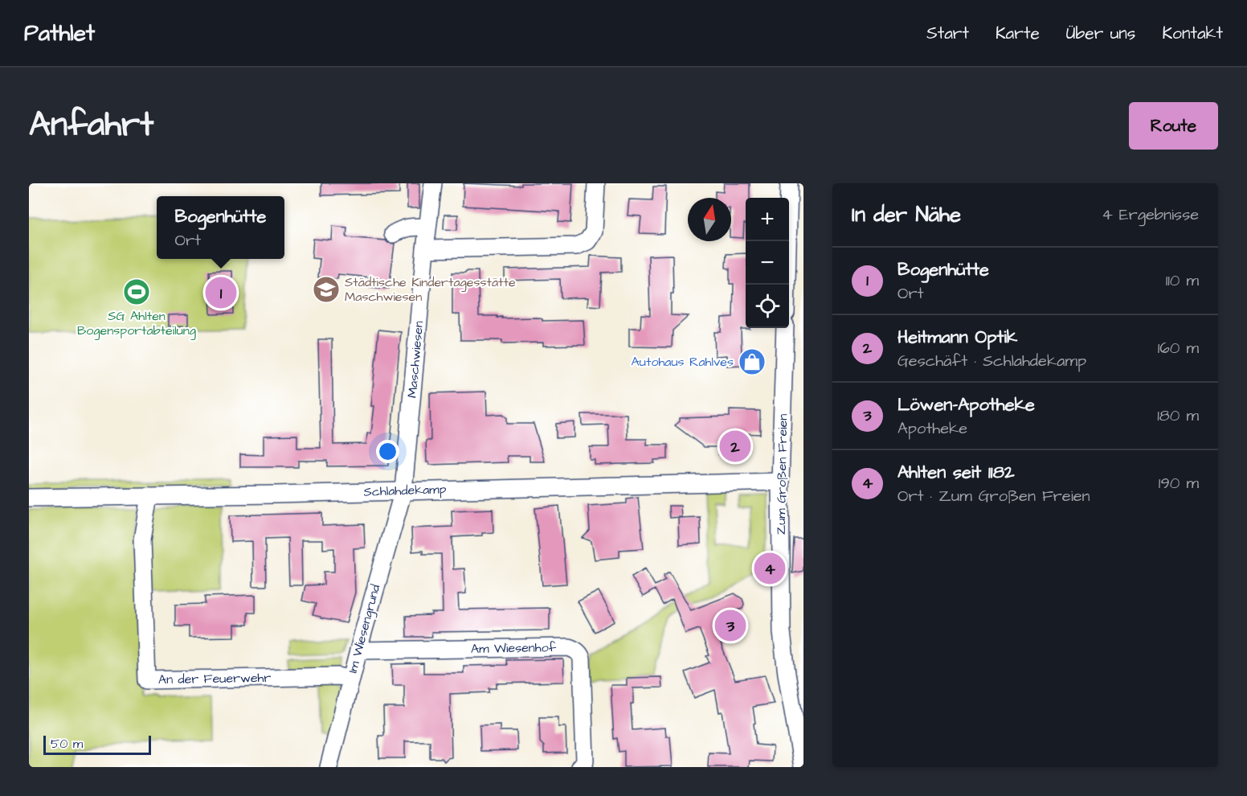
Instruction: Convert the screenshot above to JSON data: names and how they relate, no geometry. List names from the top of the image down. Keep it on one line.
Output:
{"streets":{"street":["Maschwiesen","Zum Großen Freien","Schlahdekamp","Im Wiesengrund","Am Wiesenhof","An der Feuerwehr"]},"crossings":[["Maschwiesen","Schlahdekamp"],["Maschwiesen","Im Wiesengrund"],["Zum Großen Freien","Schlahdekamp"],["Schlahdekamp","Im Wiesengrund"],["Schlahdekamp","An der Feuerwehr"],["Im Wiesengrund","Am Wiesenhof"],["Im Wiesengrund","An der Feuerwehr"]],"places":{"school or university":["Städtische Kindertagesstätte Maschwiesen"],"sports":["SG Ahlten Bogensportabteilung"],"shop":["Autohaus Rahlves"]},"scale_bar":"50 m","north":"top","page":{"header":"Pathlet","nav":["Start","Karte","Über uns","Kontakt"],"title":"Anfahrt","buttons":"Route","heading":["In der Nähe","4 Ergebnisse"],"popup":["Bogenhütte","Ort"],"map_buttons":["+","−"],"list":[{"mark":"1","name":"Bogenhütte","note":"Ort","value":"110 m"},{"mark":"2","name":"Heitmann Optik","note":"Geschäft · Schlahdekamp","value":"160 m"},{"mark":"3","name":"Löwen-Apotheke","note":"Apotheke","value":"180 m"},{"mark":"4","name":"Ahlten seit 1182","note":"Ort · Zum Großen Freien","value":"190 m"}],"pins":["1","2","4","3"],"scale":"50 m"}}
